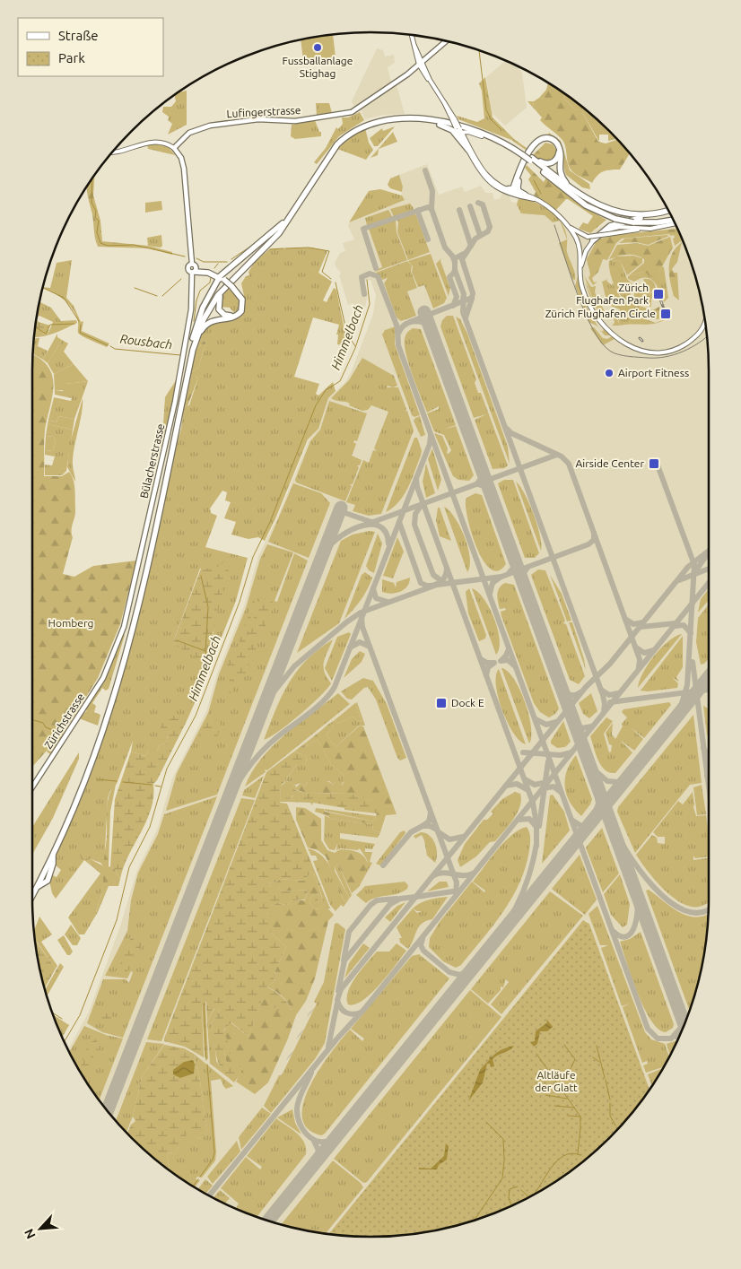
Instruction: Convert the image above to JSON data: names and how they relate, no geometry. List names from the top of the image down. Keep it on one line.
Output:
{"streets":{"main road":["Lufingerstrasse","Bülacherstrasse","Zürichstrasse"]},"crossings":[["Lufingerstrasse","Bülacherstrasse"],["Bülacherstrasse","Zürichstrasse"]],"water":["Himmelbach","Rousbach"],"parks":["Homberg","Altläufe der Glatt"],"places":{"other":["Fussballanlage Stighag","Airport Fitness"],"transit":["Zürich Flughafen Park","Zürich Flughafen Circle","Airside Center","Dock E"]},"legend":["Straße","Park"],"north":"bottom left"}
